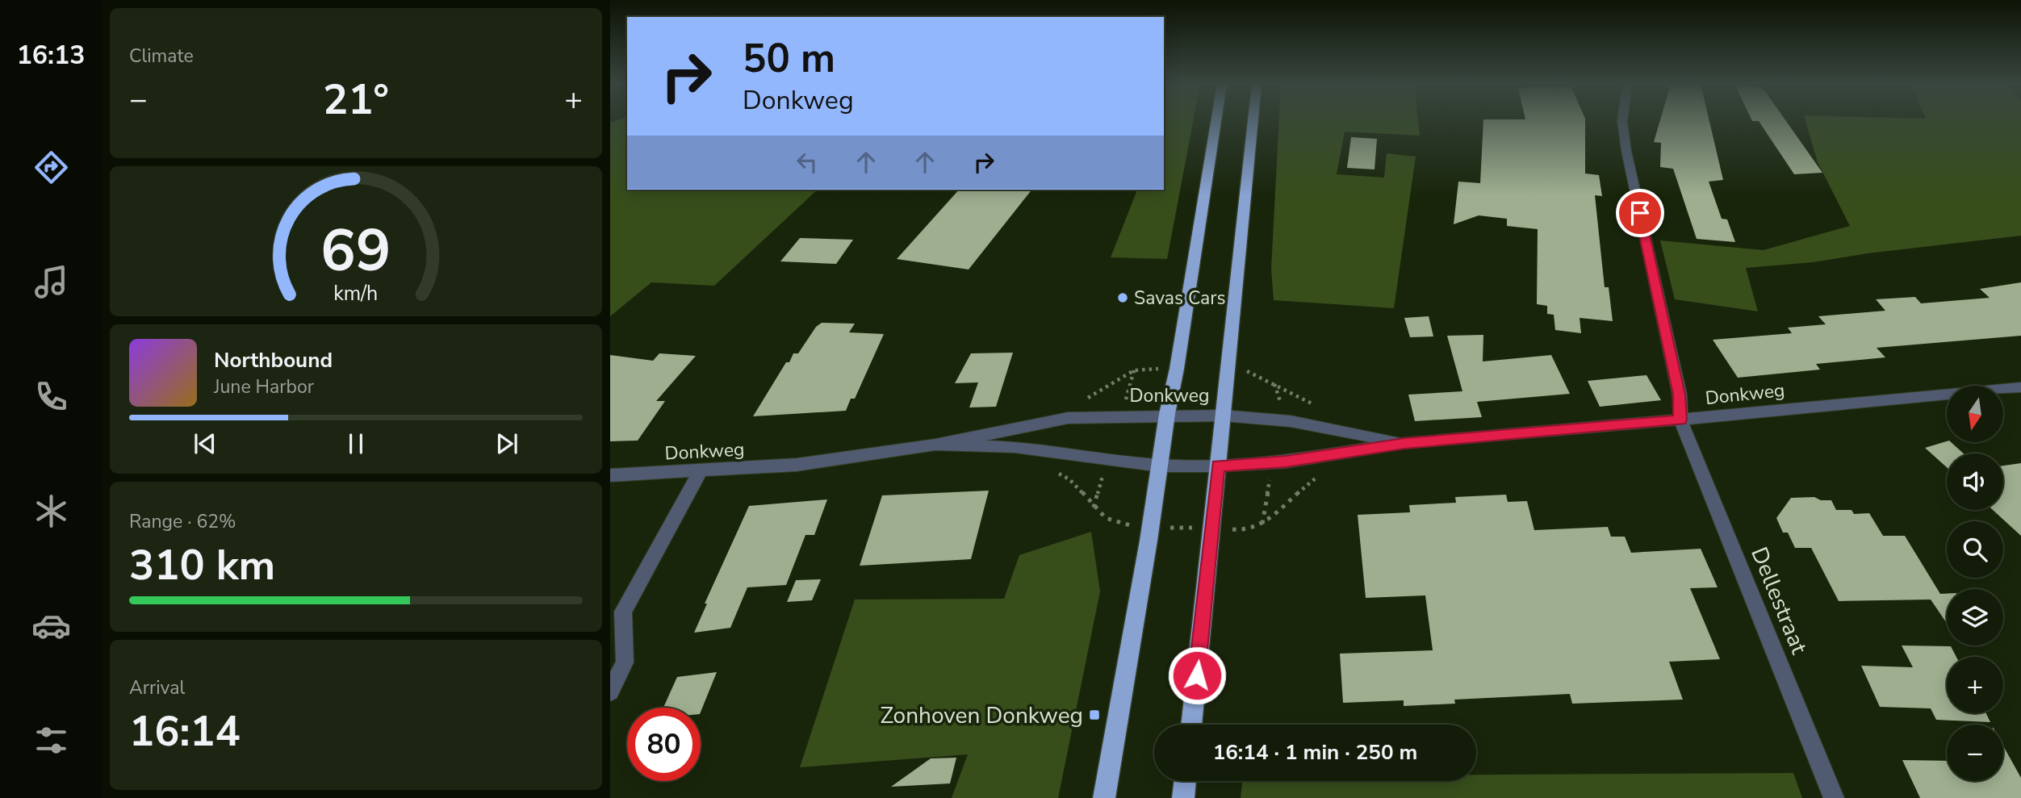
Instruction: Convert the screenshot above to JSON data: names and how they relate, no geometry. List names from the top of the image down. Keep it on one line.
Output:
{"streets":{"street":["Donkweg","Dellestraat"]},"crossings":[["Donkweg","Dellestraat"]],"places":{"other":["Savas Cars"],"transit":["Zonhoven Donkweg"]},"north":"bottom","page":{"tabs":"16:13","tile":["Climate",["Range · 62%","310 km"],["Arrival","16:14"]],"turn":["50 m","Donkweg"],"heat":["−","21°","+"],"song":["Northbound","June Harbor"],"map_buttons":["+","−"],"limit":"80","trip":"16:14 · 1 min · 250 m","gauge":["69","km/h"]}}
